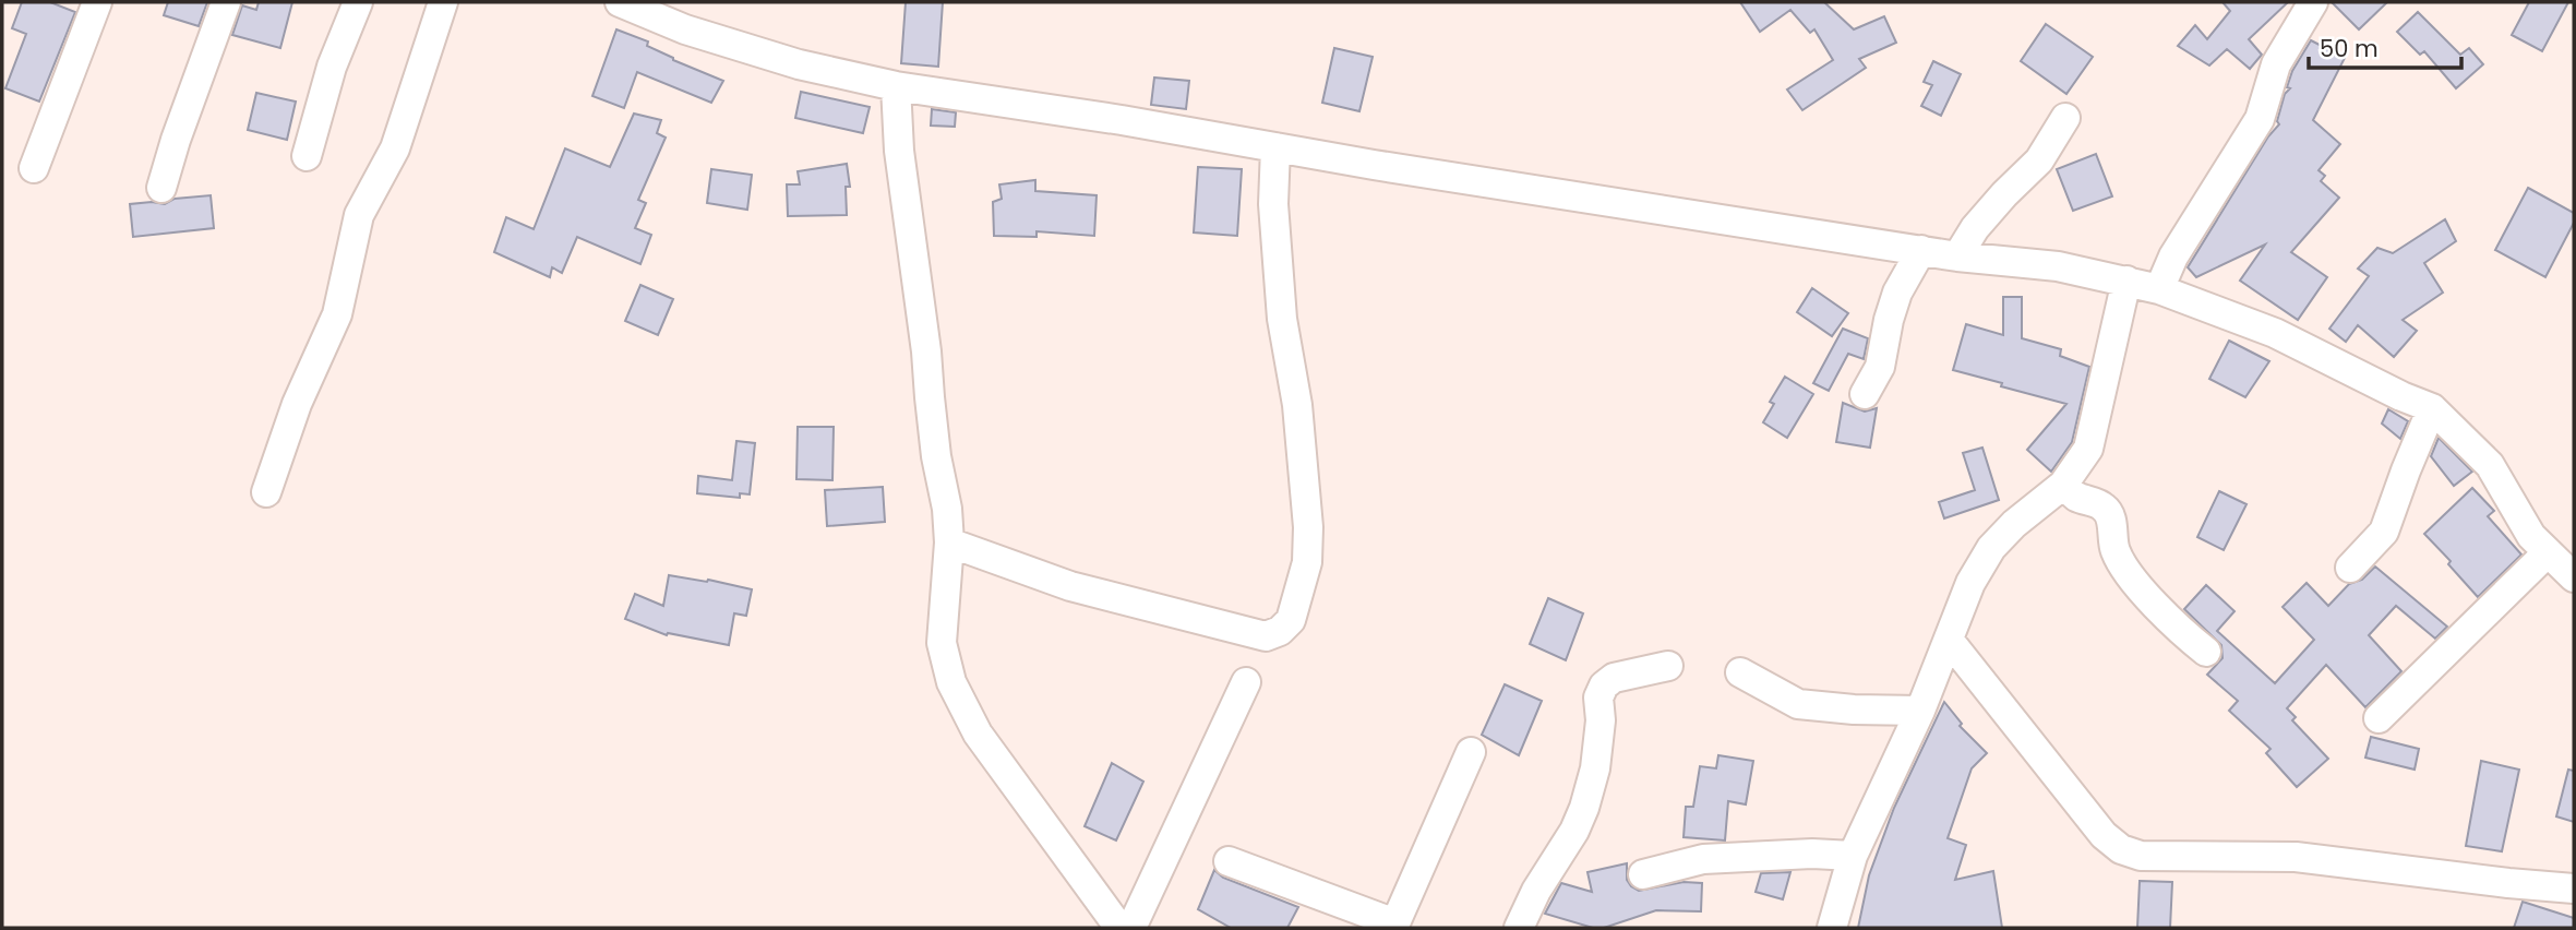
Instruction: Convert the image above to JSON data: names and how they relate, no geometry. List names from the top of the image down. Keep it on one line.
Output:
{"scale_bar":"50 m"}
